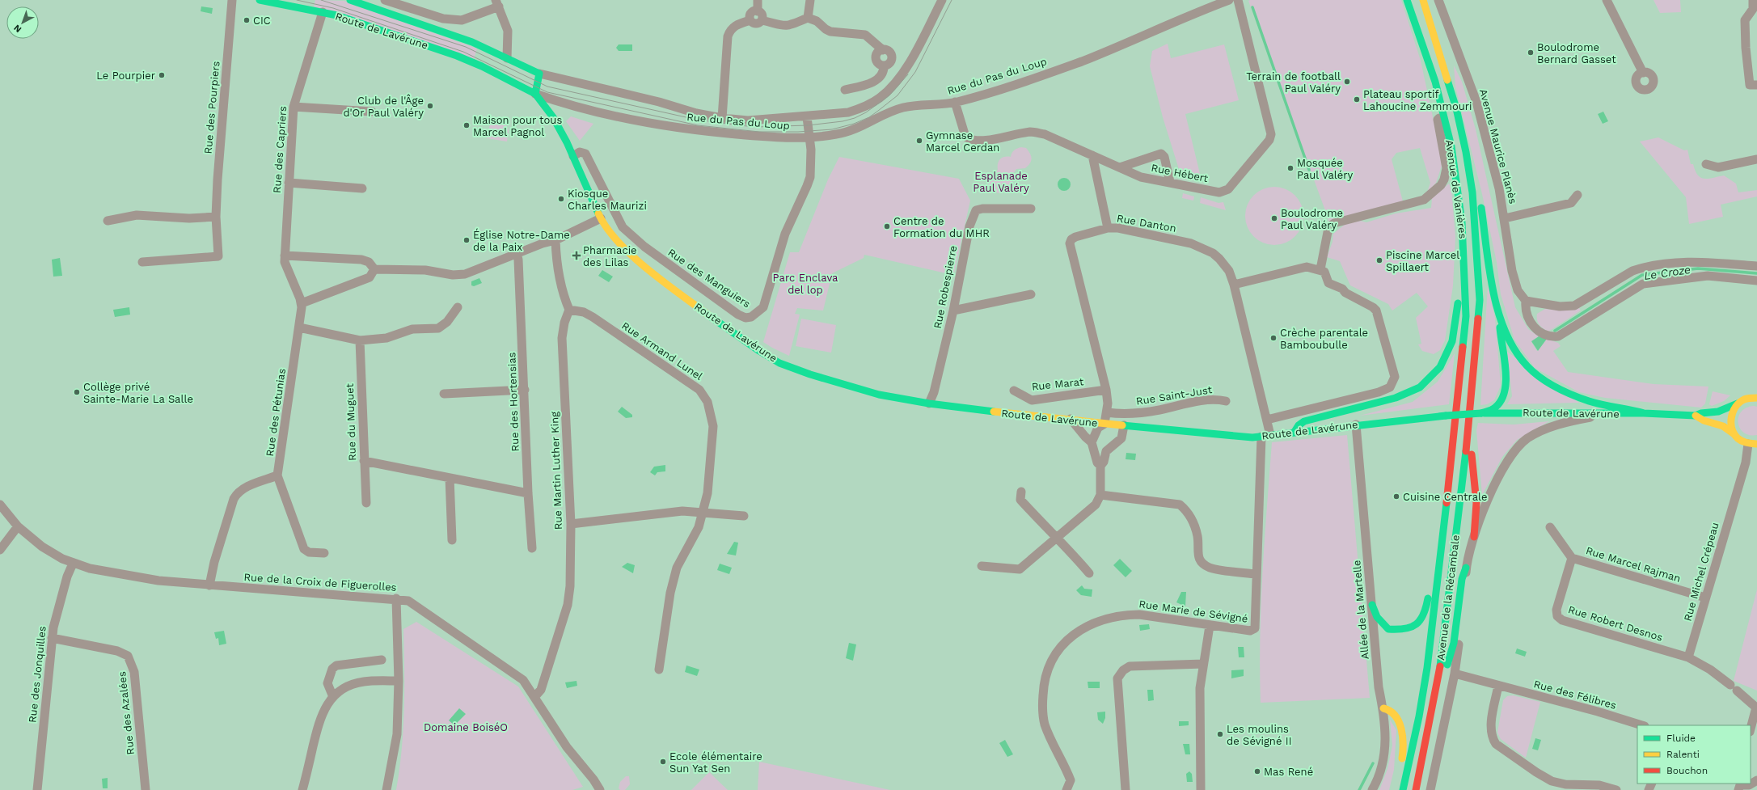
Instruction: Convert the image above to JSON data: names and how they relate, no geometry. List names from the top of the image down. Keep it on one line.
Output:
{"streets":{"main road":["Route de Lavérune","Avenue de Vanières","Avenue de la Récambale"],"street":["Rue du Pas du Loup","Rue des Pourpiers","Avenue Maurice Planès","Rue des Capriers","Rue Hébert","Rue Danton","Rue des Manguiers","Rue Robespierre","Rue Armand Lunel","Rue Marat","Rue Saint-Just","Rue des Hortensias","Rue des Pétunias","Rue du Muguet","Rue Martin Luther King","Rue Marcel Rajman","Rue Michel Crépeau","Rue de la Croix de Figuerolles","Allée de la Martelle","Rue Marie de Sévigné","Rue Robert Desnos","Rue des Jonquilles","Rue des Félibres","Rue des Azalées"]},"crossings":[["Route de Lavérune","Rue du Pas du Loup"],["Route de Lavérune","Rue des Capriers"],["Route de Lavérune","Rue Danton"],["Route de Lavérune","Rue des Manguiers"],["Route de Lavérune","Rue Robespierre"],["Route de Lavérune","Rue Michel Crépeau"],["Route de Lavérune","Allée de la Martelle"],["Route de Lavérune","Rue Marie de Sévigné"],["Rue du Pas du Loup","Rue Hébert"],["Rue du Pas du Loup","Rue des Manguiers"],["Rue des Capriers","Rue des Pétunias"],["Avenue de Vanières","Avenue de la Récambale"],["Rue Danton","Rue Marat"],["Rue Danton","Rue Saint-Just"],["Rue Danton","Rue Marie de Sévigné"],["Rue Armand Lunel","Rue Martin Luther King"],["Rue Martin Luther King","Rue de la Croix de Figuerolles"],["Rue Marcel Rajman","Rue Michel Crépeau"],["Rue Marcel Rajman","Rue Robert Desnos"],["Rue Michel Crépeau","Rue Robert Desnos"],["Rue de la Croix de Figuerolles","Rue des Jonquilles"],["Rue des Jonquilles","Rue des Azalées"]],"water":["Le Croze"],"parks":["Esplanade Paul Valéry","Parc Enclava del lop","Domaine BoiséO"],"places":{"other":["CIC","Boulodrome Bernard Gasset","Le Pourpier","Terrain de football Paul Valéry","Plateau sportif Lahoucine Zemmouri","Club de l'Âge d'Or Paul Valéry","Maison pour tous Marcel Pagnol","Gymnase Marcel Cerdan","Mosquée Paul Valéry","Kiosque Charles Maurizi","Boulodrome Paul Valéry","Centre de Formation du MHR","Église Notre-Dame de la Paix","Piscine Marcel Spillaert","Crèche parentale Bamboubulle","Collège privé Sainte-Marie La Salle","Cuisine Centrale","Les moulins de Sévigné II","Ecole élémentaire Sun Yat Sen","Mas René"],"health":["Pharmacie des Lilas"]},"legend":["Fluide","Ralenti","Bouchon"],"north":"bottom left"}
